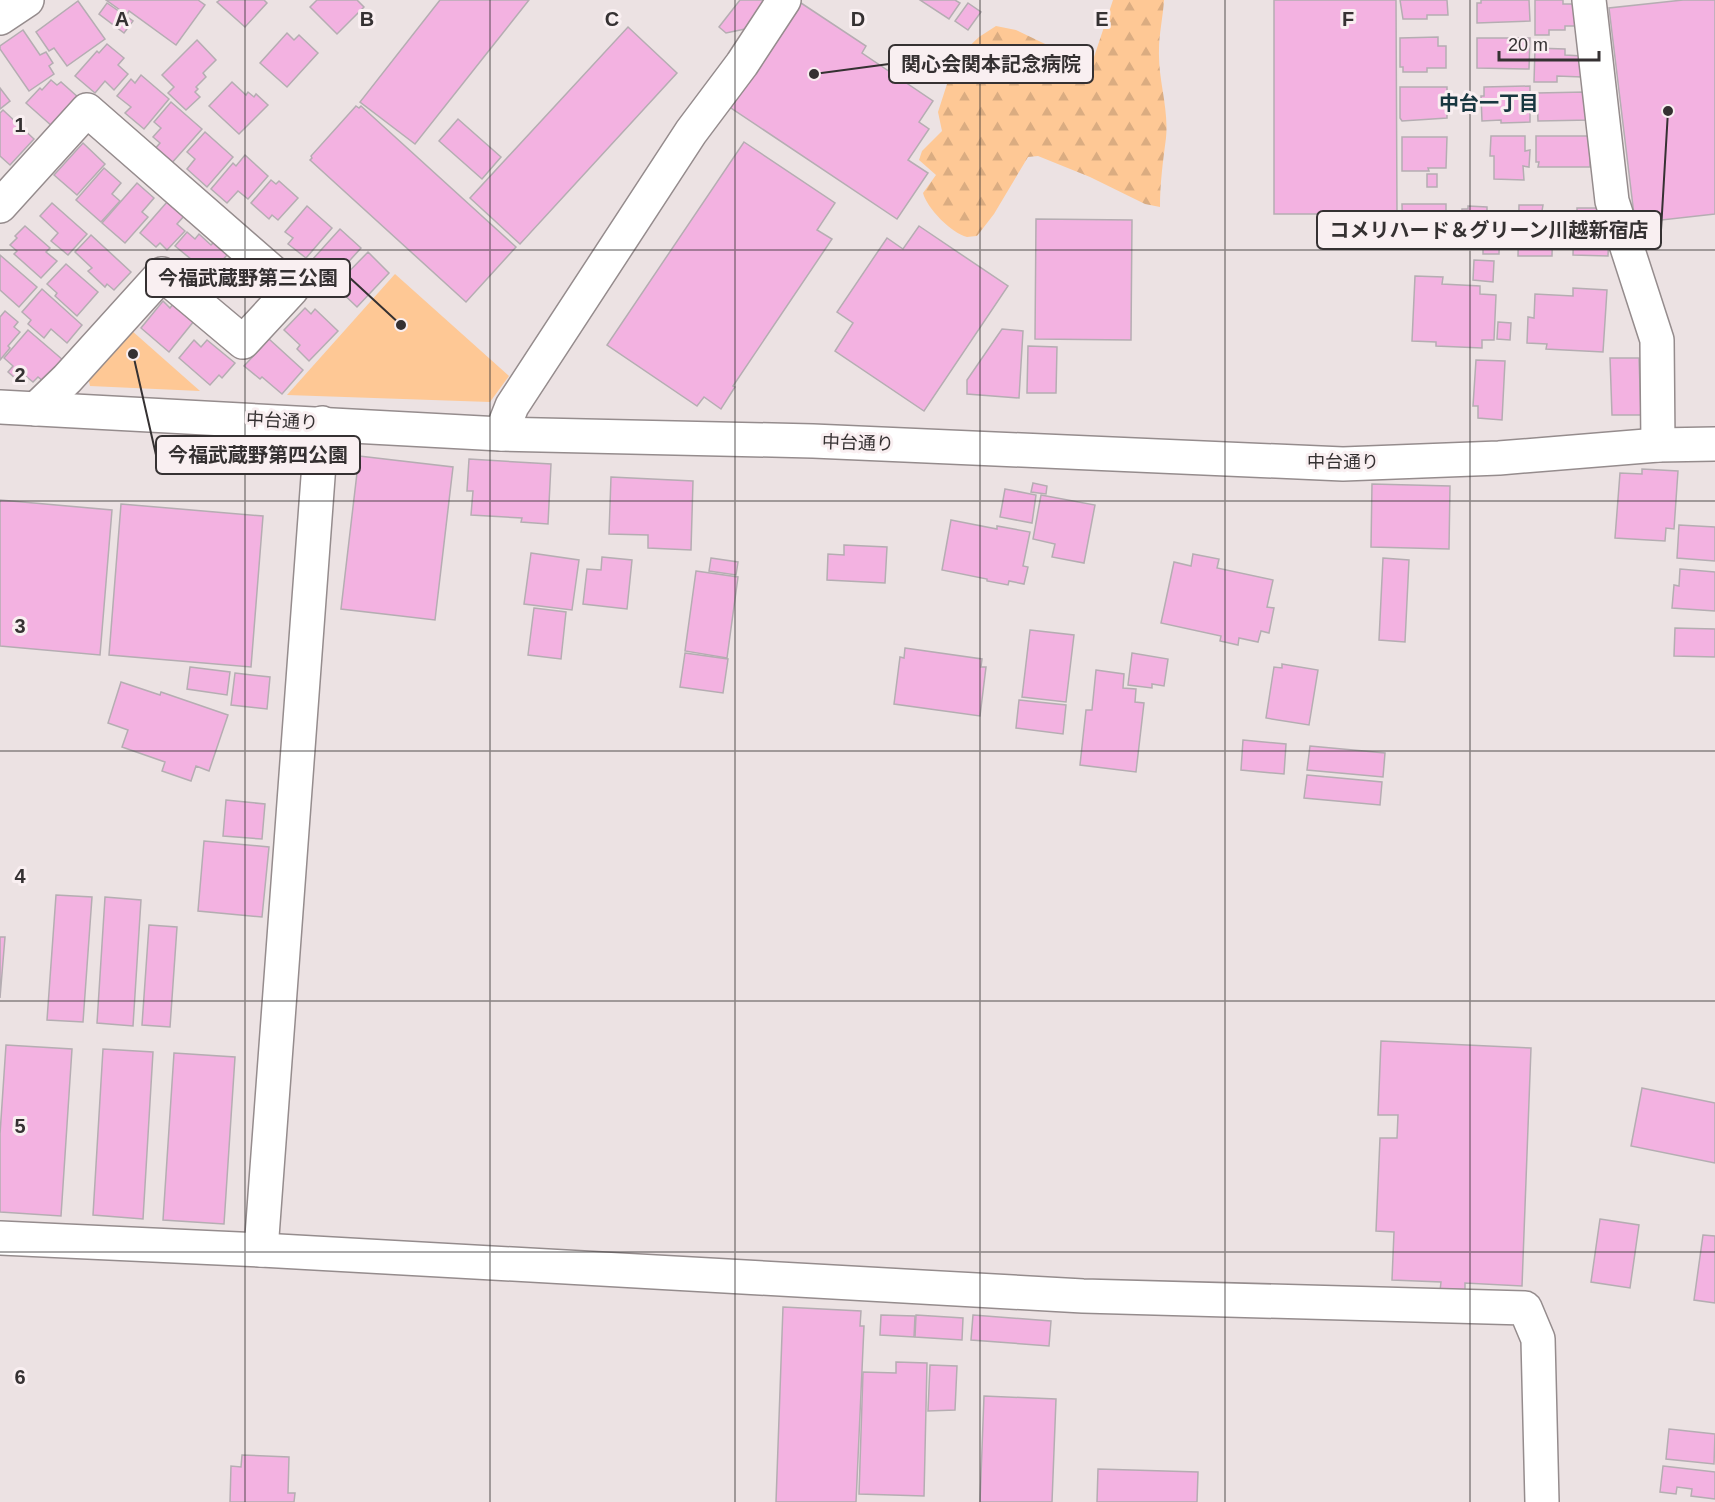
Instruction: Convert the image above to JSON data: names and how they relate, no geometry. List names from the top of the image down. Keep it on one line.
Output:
{"streets":{"street":["中台通り"]},"districts":["中台一丁目"],"places":["関心会関本記念病院","コメリハード＆グリーン川越新宿店","今福武蔵野第三公園","今福武蔵野第四公園"],"scale_bar":"20 m","grid":{"columns":["A","B","C","D","E","F"],"rows":["1","2","3","4","5","6"]}}
